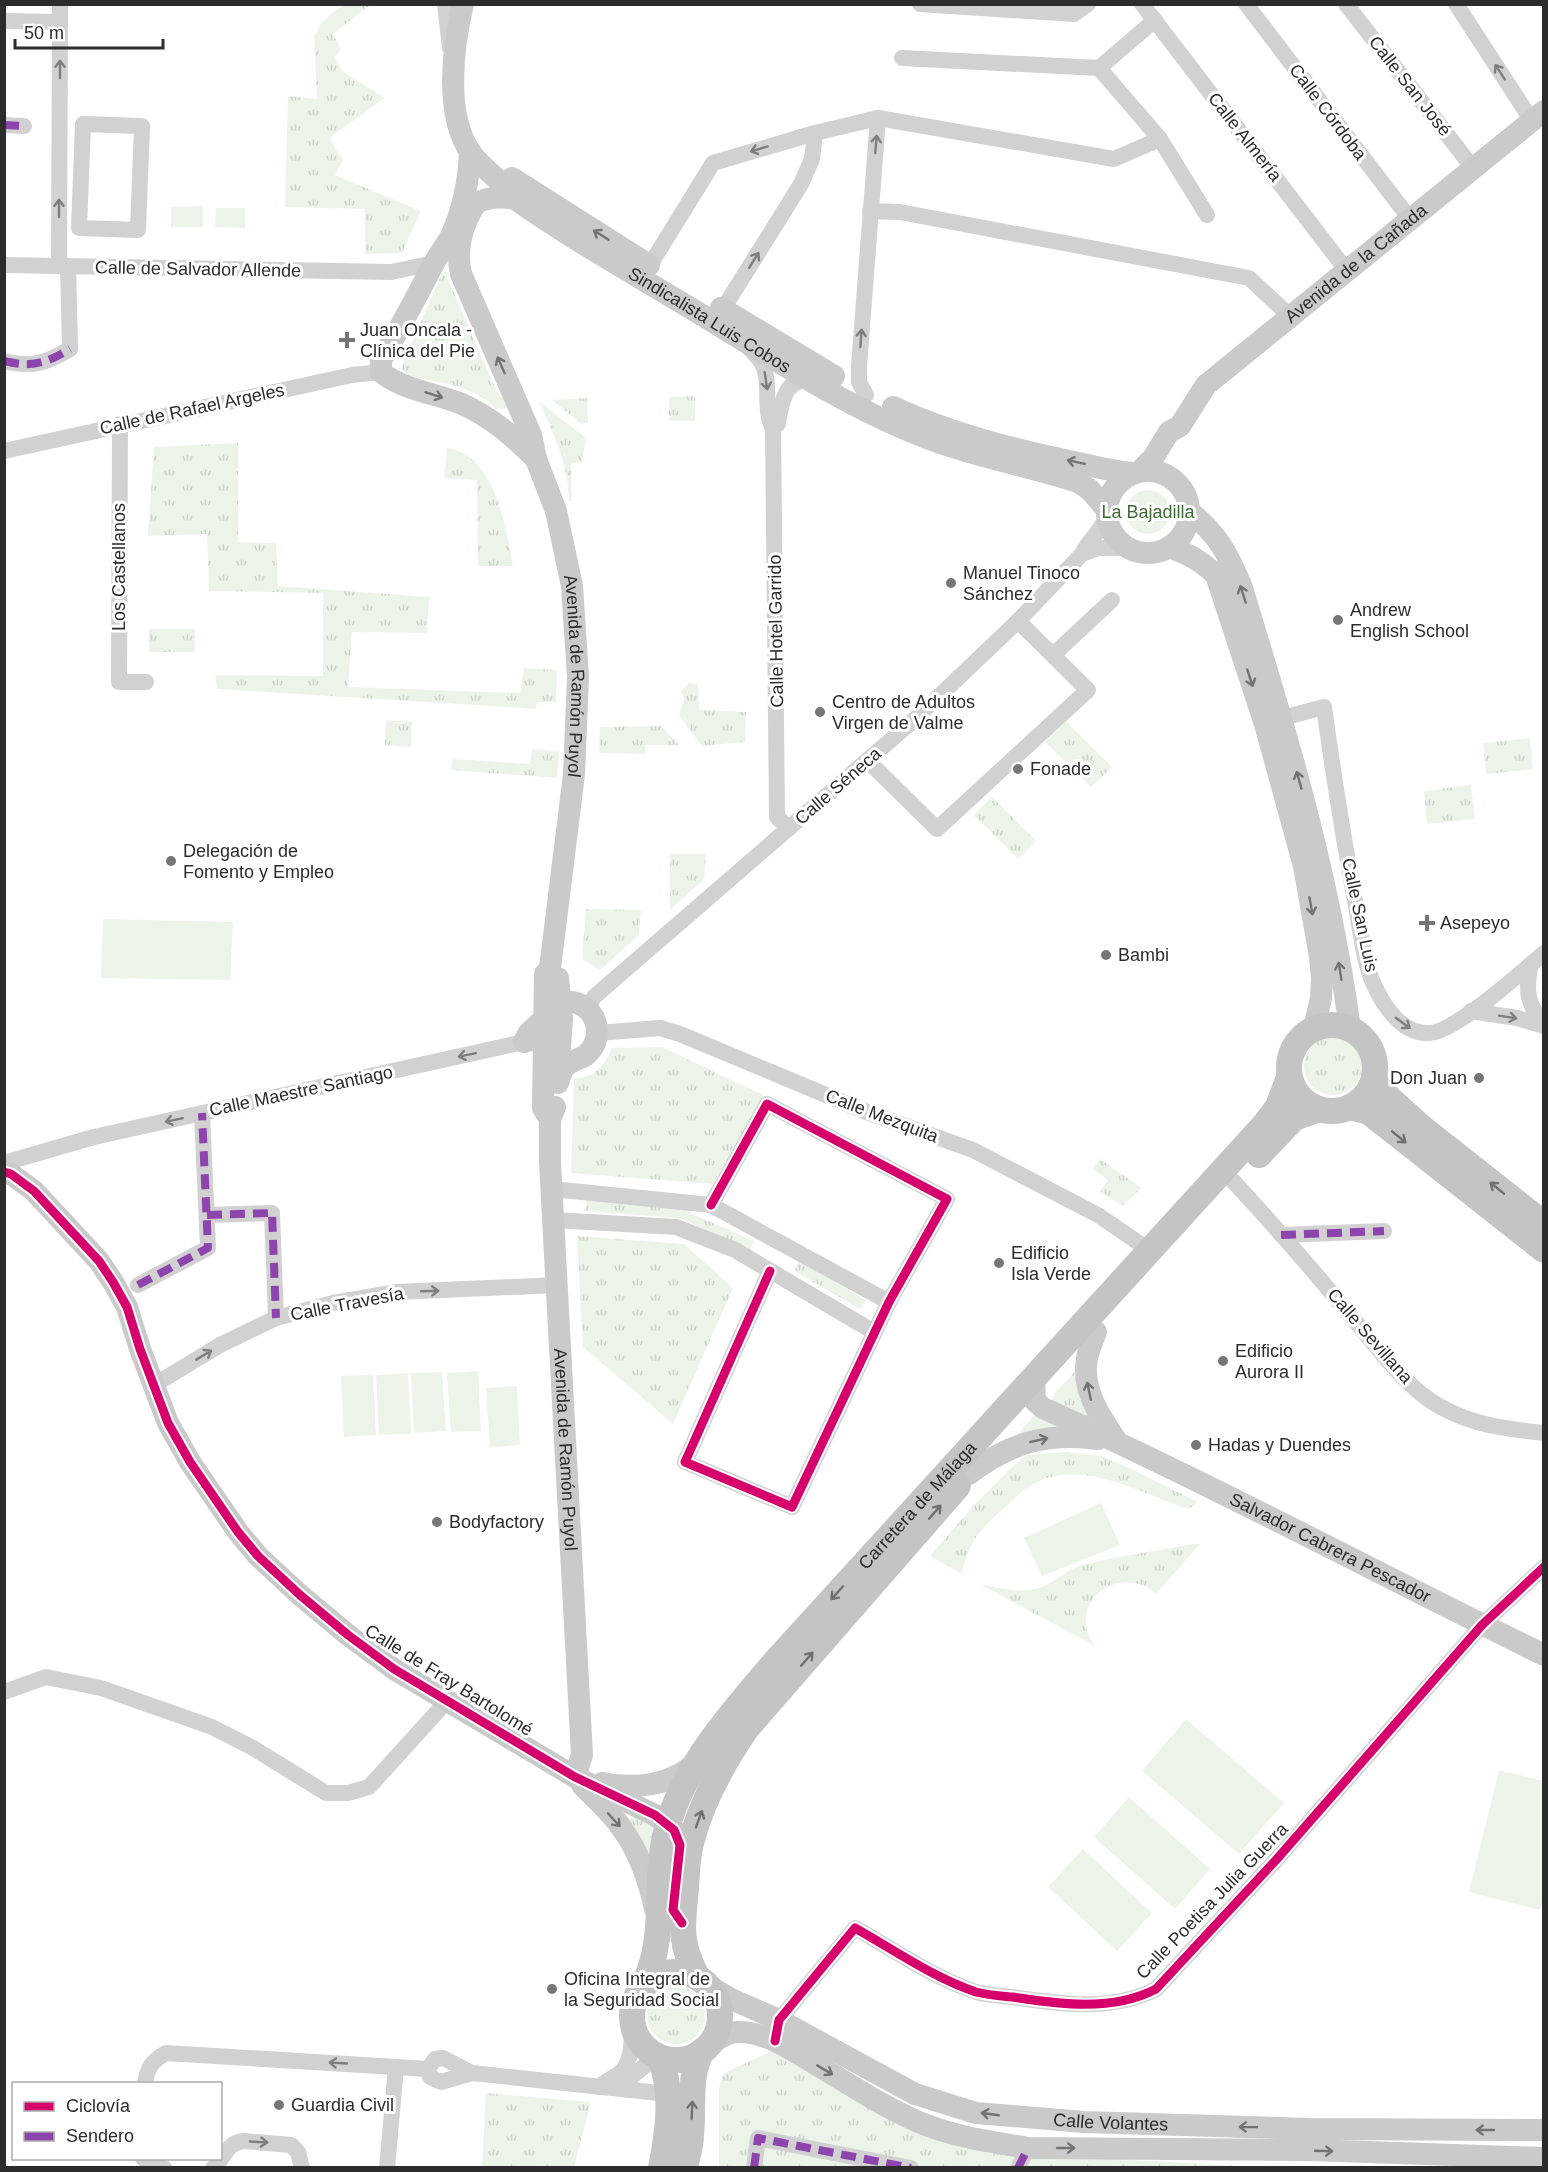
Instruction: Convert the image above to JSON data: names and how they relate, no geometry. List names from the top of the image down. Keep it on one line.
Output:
{"streets":{"main road":["Carretera de Málaga"],"street":["Calle San José","Calle Córdoba","Calle Almería","Avenida de la Cañada","Calle de Salvador Allende","Sindicalista Luis Cobos","Calle de Rafael Argeles","Los Castellanos","Calle Hotel Garrido","Avenida de Ramón Puyol","Calle Séneca","Calle San Luis","Calle Maestre Santiago","Calle Mezquita","Calle Travesía","Calle Sevillana","Salvador Cabrera Pescador","Calle de Fray Bartolomé","Calle Poetisa Julia Guerra","Calle Volantes"]},"crossings":[["Calle San José","Avenida de la Cañada"],["Calle Córdoba","Avenida de la Cañada"],["Calle Almería","Avenida de la Cañada"],["Avenida de la Cañada","Sindicalista Luis Cobos"],["Avenida de la Cañada","Calle Séneca"],["Sindicalista Luis Cobos","Calle Hotel Garrido"],["Sindicalista Luis Cobos","Avenida de Ramón Puyol"],["Sindicalista Luis Cobos","Calle Séneca"],["Calle de Rafael Argeles","Los Castellanos"],["Calle de Rafael Argeles","Avenida de Ramón Puyol"],["Calle Hotel Garrido","Calle Séneca"],["Avenida de Ramón Puyol","Calle Séneca"],["Avenida de Ramón Puyol","Calle Maestre Santiago"],["Avenida de Ramón Puyol","Calle Mezquita"],["Avenida de Ramón Puyol","Calle Travesía"],["Avenida de Ramón Puyol","Calle de Fray Bartolomé"],["Calle Séneca","Calle Maestre Santiago"],["Calle Séneca","Calle Mezquita"],["Calle Maestre Santiago","Calle Mezquita"],["Calle Mezquita","Carretera de Málaga"],["Calle Travesía","Calle de Fray Bartolomé"],["Calle Sevillana","Carretera de Málaga"],["Carretera de Málaga","Salvador Cabrera Pescador"],["Carretera de Málaga","Calle Volantes"],["Salvador Cabrera Pescador","Calle Poetisa Julia Guerra"],["Calle Poetisa Julia Guerra","Calle Volantes"]],"one_way":["Calle Maestre Santiago","Calle Travesía"],"parks":["La Bajadilla"],"places":{"health":["Juan Oncala - Clínica del Pie","Asepeyo"],"other":["Manuel Tinoco Sánchez","Andrew English School","Centro de Adultos Virgen de Valme","Fonade","Delegación de Fomento y Empleo","Bambi","Don Juan","Edificio Isla Verde","Edificio Aurora II","Hadas y Duendes","Bodyfactory","Oficina Integral de la Seguridad Social","Guardia Civil"]},"legend":["Ciclovía","Sendero"],"scale_bar":"50 m"}
